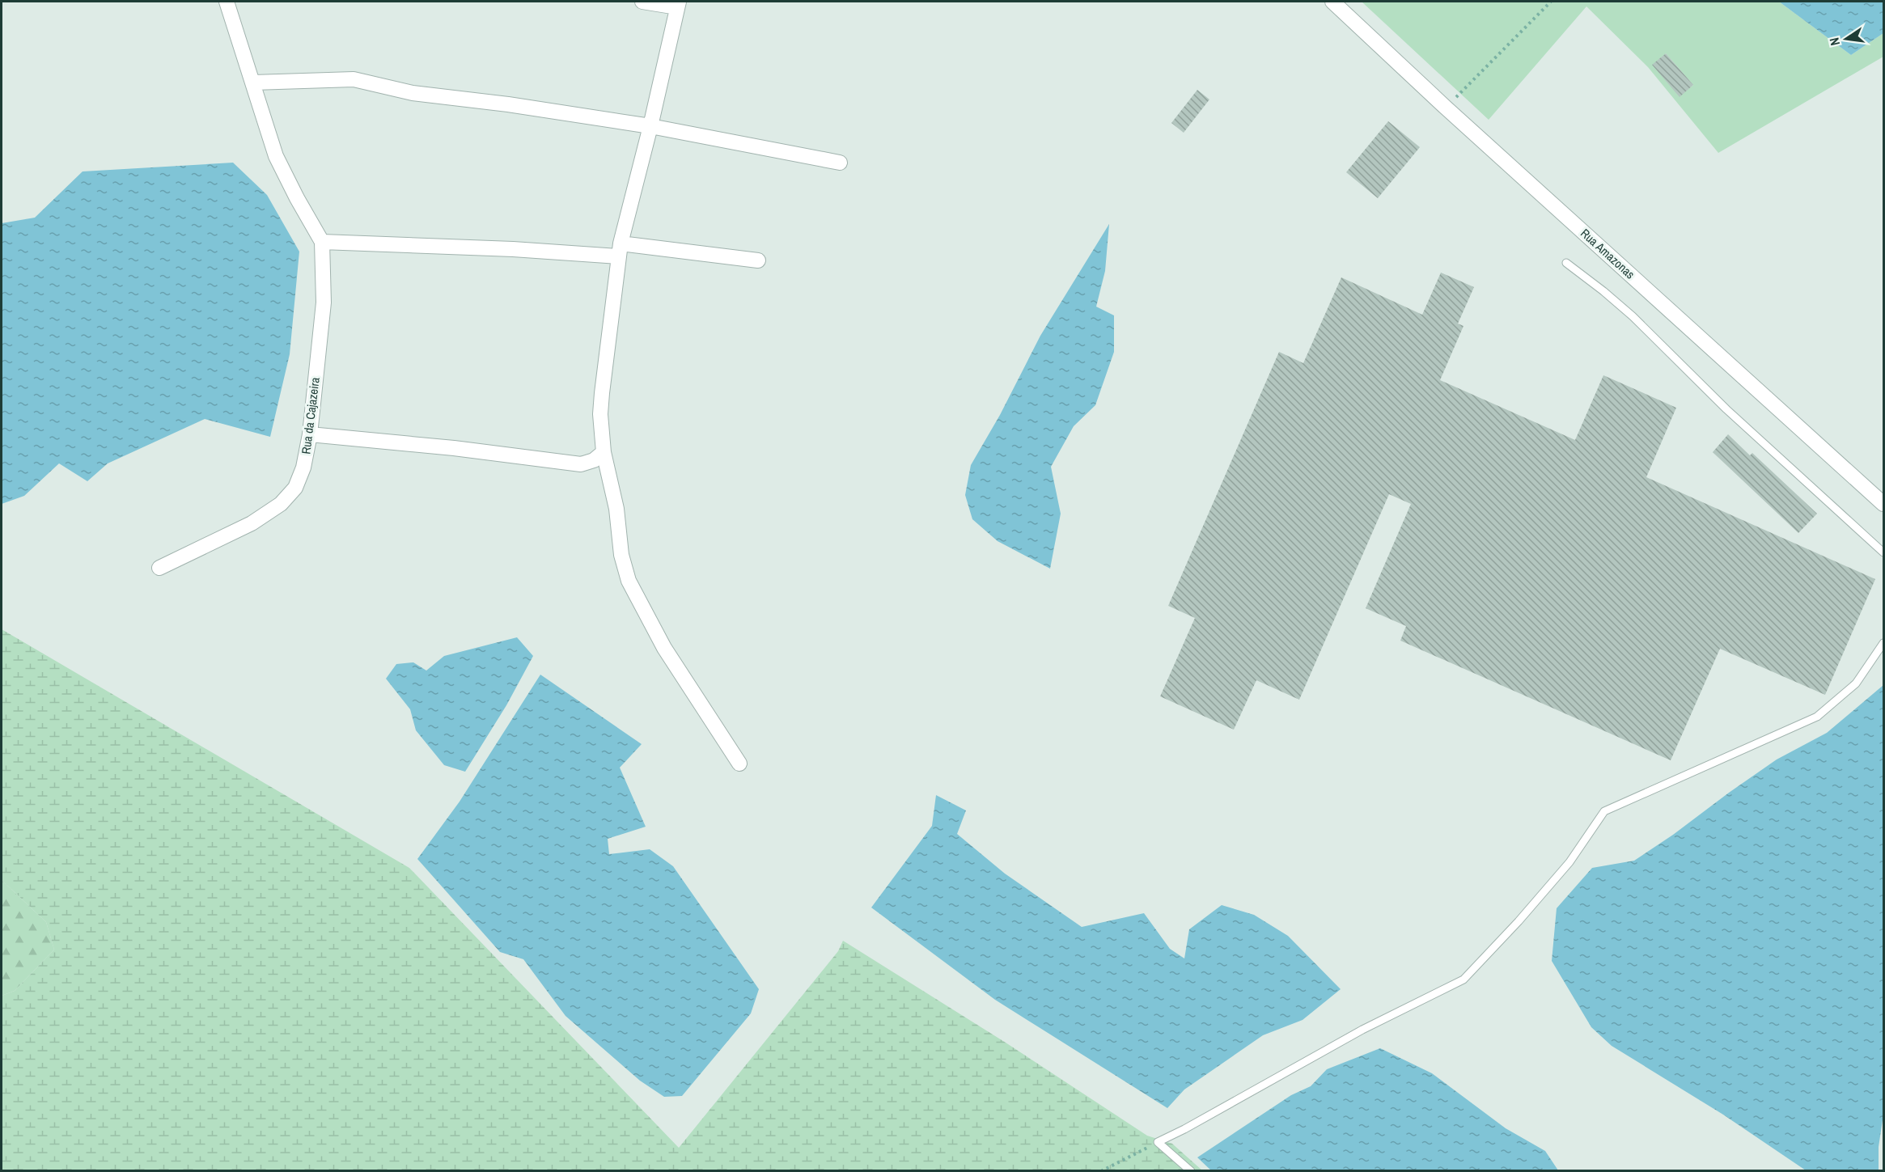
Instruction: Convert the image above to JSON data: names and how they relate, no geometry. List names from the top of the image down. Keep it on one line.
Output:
{"streets":{"street":["Rua Amazonas","Rua da Cajazeira"]},"north":"left"}
